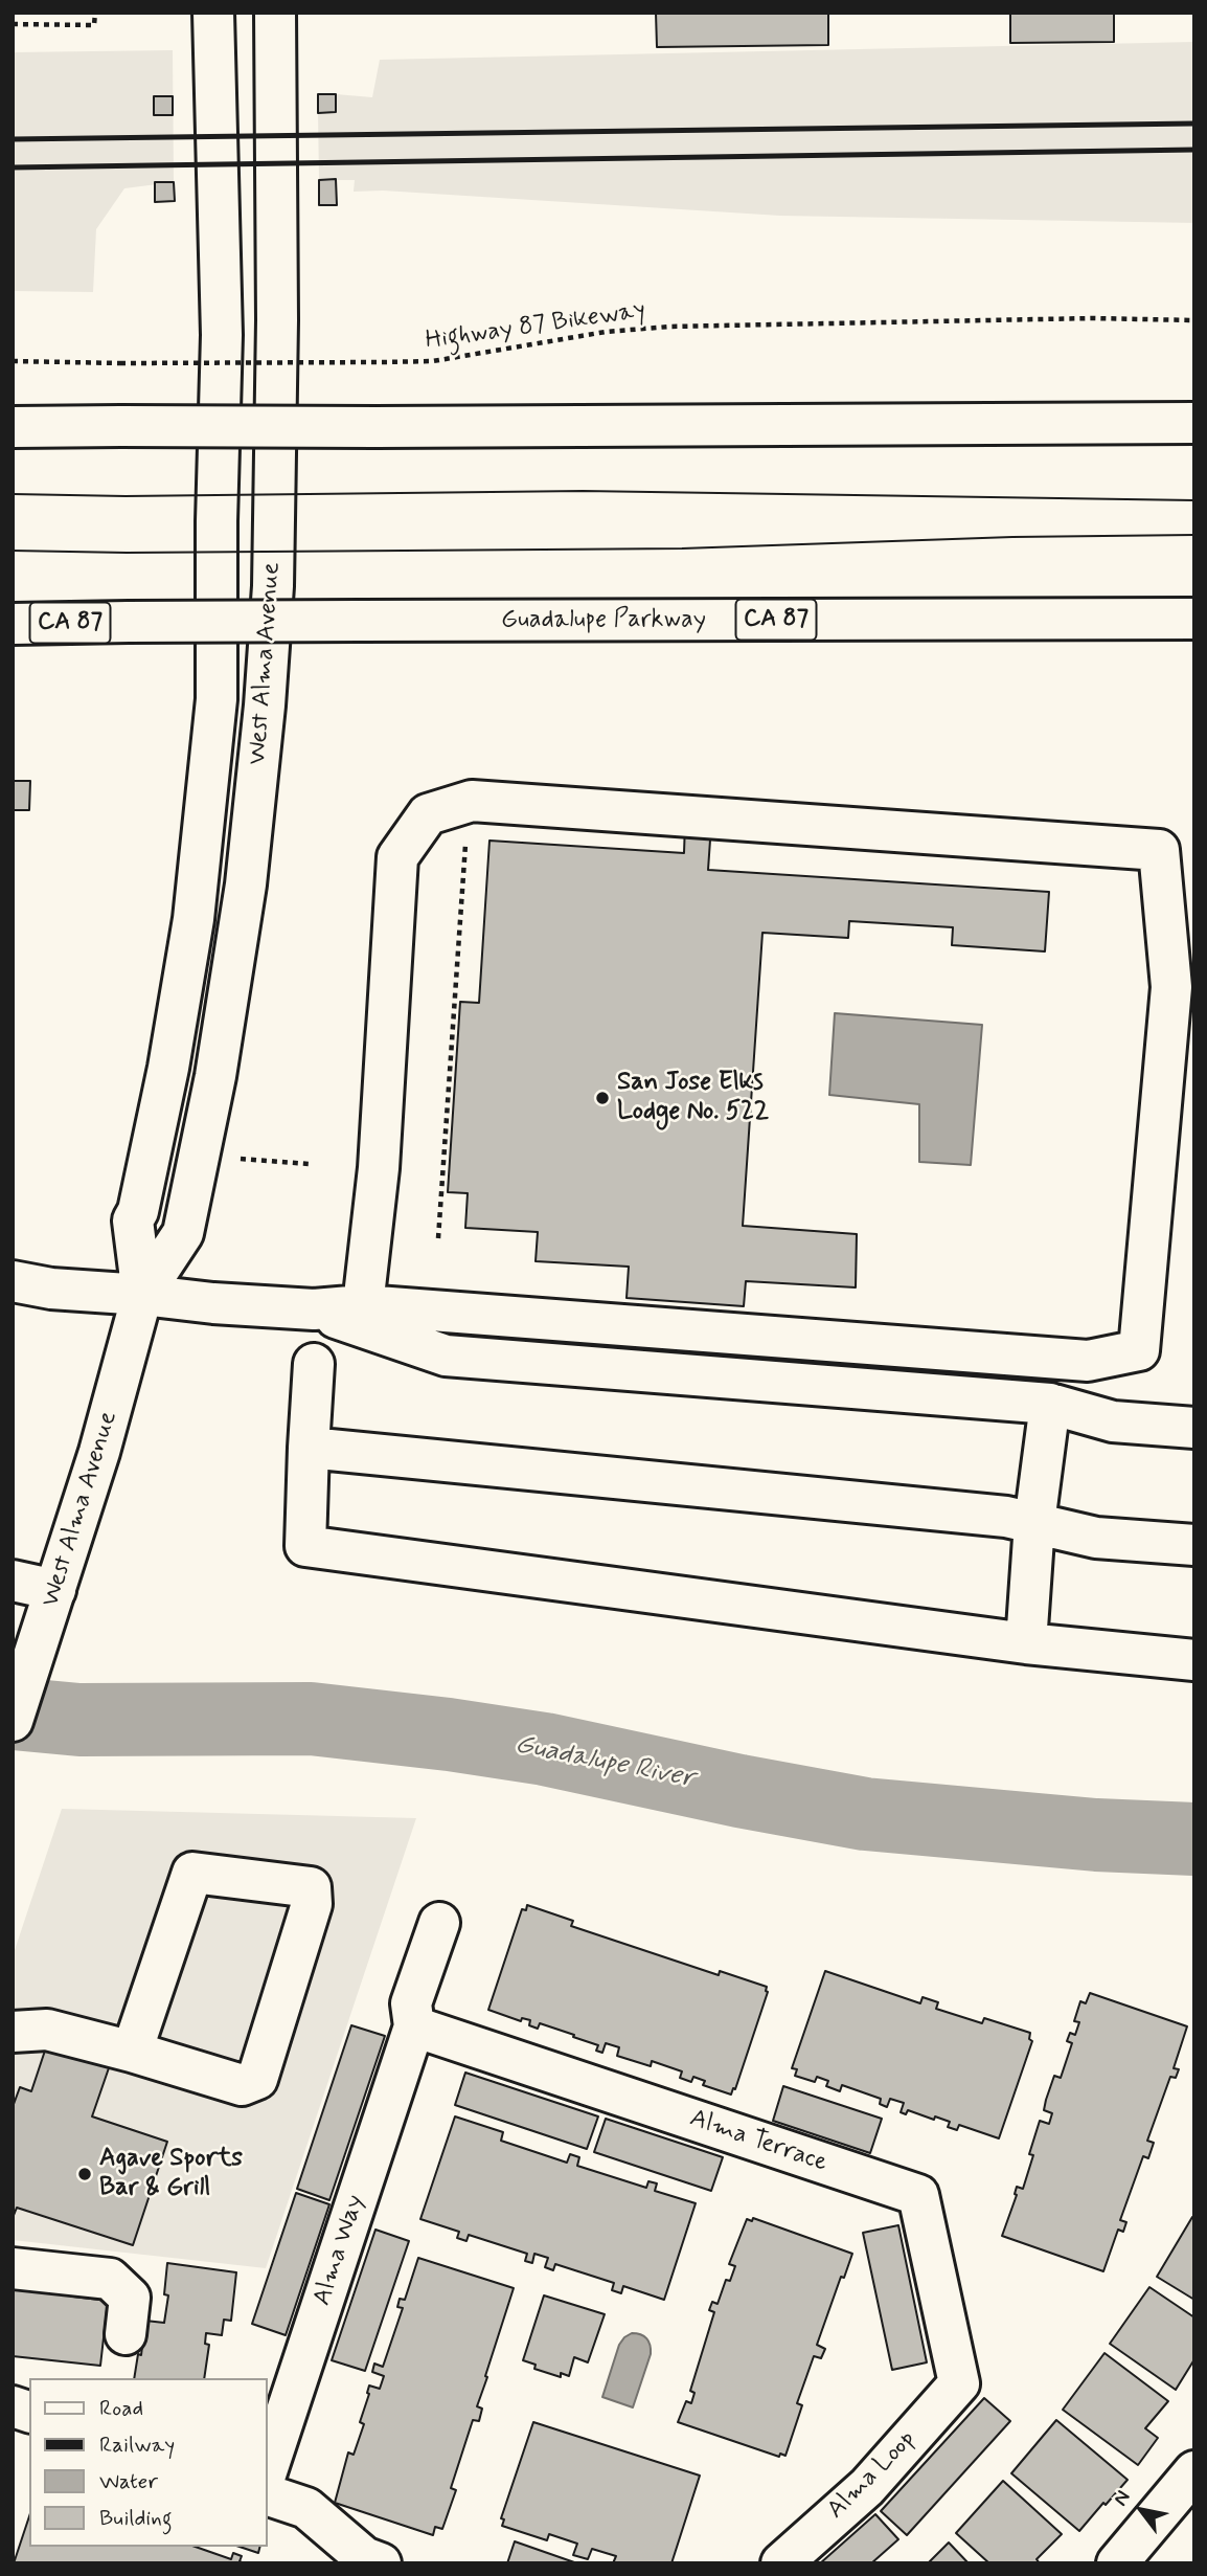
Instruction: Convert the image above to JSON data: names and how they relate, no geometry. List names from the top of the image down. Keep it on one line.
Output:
{"streets":{"main road":["CA 87","Guadalupe Parkway","West Alma Avenue","Alma Terrace","Alma Way","Alma Loop"],"path":["Highway 87 Bikeway"]},"crossings":[["Alma Terrace","Alma Way"],["Alma Terrace","Alma Loop"]],"water":["Guadalupe River"],"places":["San Jose Elks Lodge No. 522","Agave Sports Bar & Grill"],"legend":["Road","Railway","Water","Building"],"north":"top left"}
